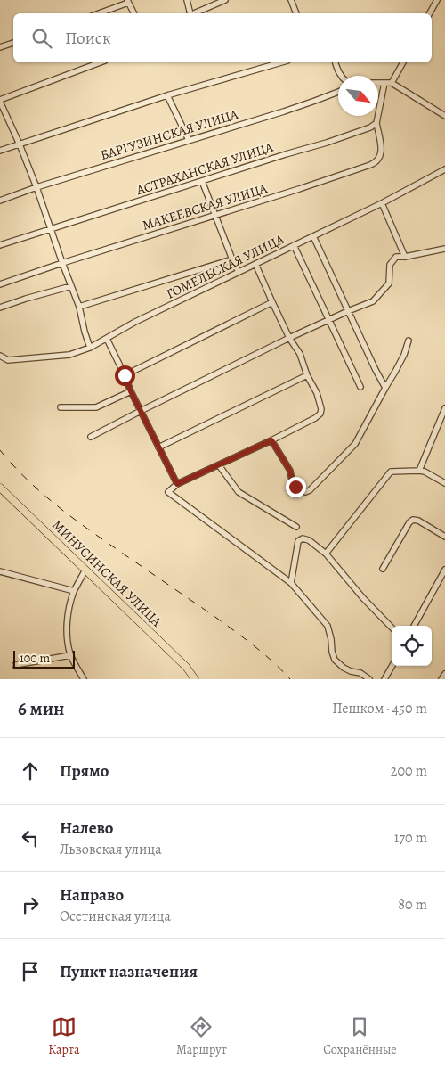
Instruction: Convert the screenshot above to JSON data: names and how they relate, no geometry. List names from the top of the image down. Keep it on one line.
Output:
{"streets":{"main road":["МИНУСИНСКАЯ УЛИЦА"],"street":["БАРГУЗИНСКАЯ УЛИЦА","АСТРАХАНСКАЯ УЛИЦА","МАКЕЕВСКАЯ УЛИЦА","ГОМЕЛЬСКАЯ УЛИЦА"]},"crossings":[["АСТРАХАНСКАЯ УЛИЦА","МАКЕЕВСКАЯ УЛИЦА"]],"scale_bar":"100 m","north":"bottom right","page":{"search":"Поиск","scale":"100 m","heading":["6 мин","Пешком · 450 m"],"list":[["Прямо","200 m"],["Налево","Львовская улица","170 m"],["Направо","Осетинская улица","80 m"],"Пункт назначения"],"nav":["Карта","Маршрут","Сохранённые"]}}
